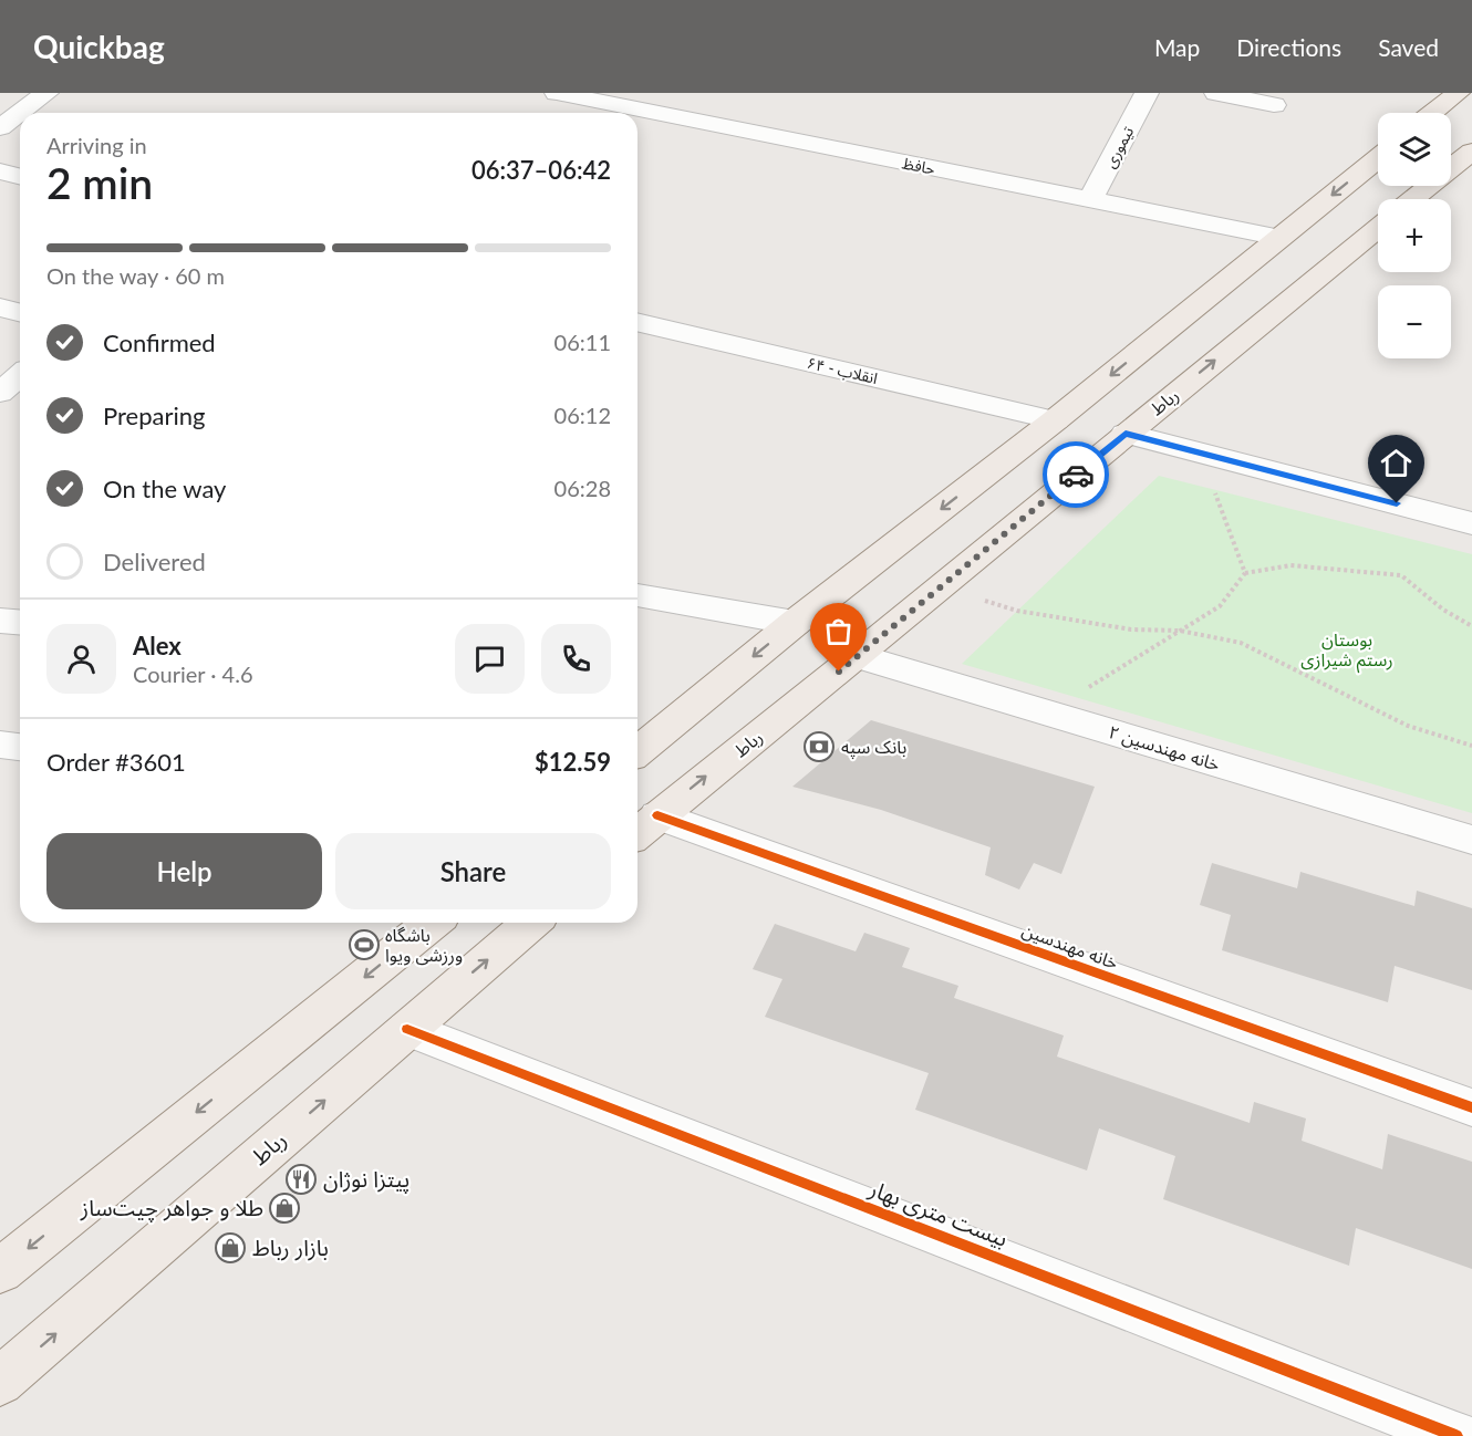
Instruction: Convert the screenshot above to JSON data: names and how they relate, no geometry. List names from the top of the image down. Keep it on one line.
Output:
{"streets":{"main road":["رباط"],"street":["تیموری","حافظ","انقلاب - ۶۴","خانه مهندسین ۲","خانه مهندسین","بیست متری بهار"]},"crossings":[["تیموری","حافظ"],["رباط","خانه مهندسین ۲"],["رباط","خانه مهندسین"],["رباط","بیست متری بهار"]],"parks":["بوستان رستم شیرازی"],"places":{"bank":["بانک سپه"],"sports":["باشگاه ورزشی ویوا"],"restaurant":["پیتزا نوژان"],"shop":["طلا و جواهر چیت‌ساز","بازار رباط"]},"page":{"header":"Quickbag","nav":["Map","Directions","Saved"],"map_buttons":["+","−"],"heading":["2 min","Arriving in","06:37–06:42"],"panel":["Alex","Courier · 4.6","Order #3601","$12.59"],"bar":"On the way · 60 m","list":[["Confirmed","06:11"],["Preparing","06:12"],["On the way","06:28"],"Delivered"],"buttons":["Help","Share"]}}
